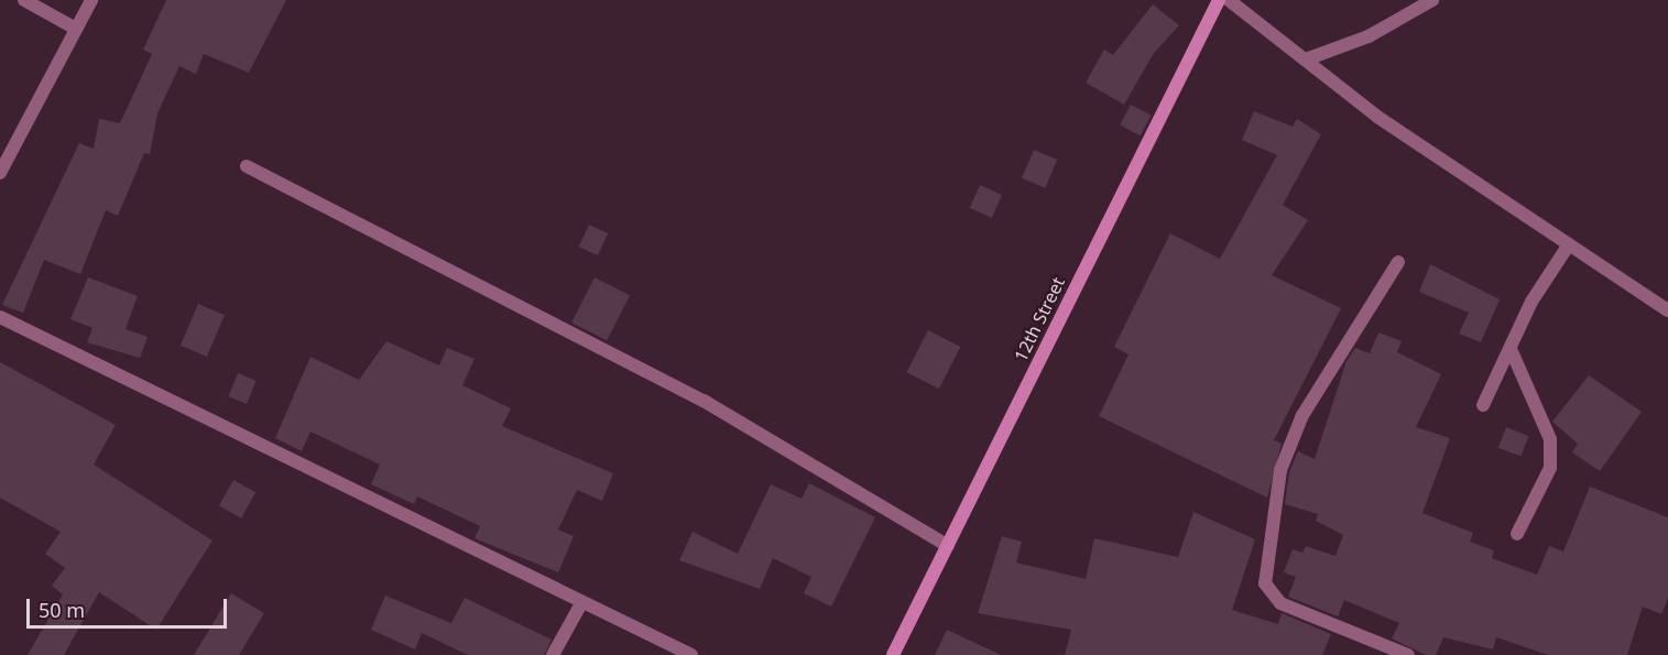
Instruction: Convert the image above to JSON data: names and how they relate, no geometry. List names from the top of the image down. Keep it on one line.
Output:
{"streets":{"main road":["12th Street"]},"scale_bar":"50 m"}
